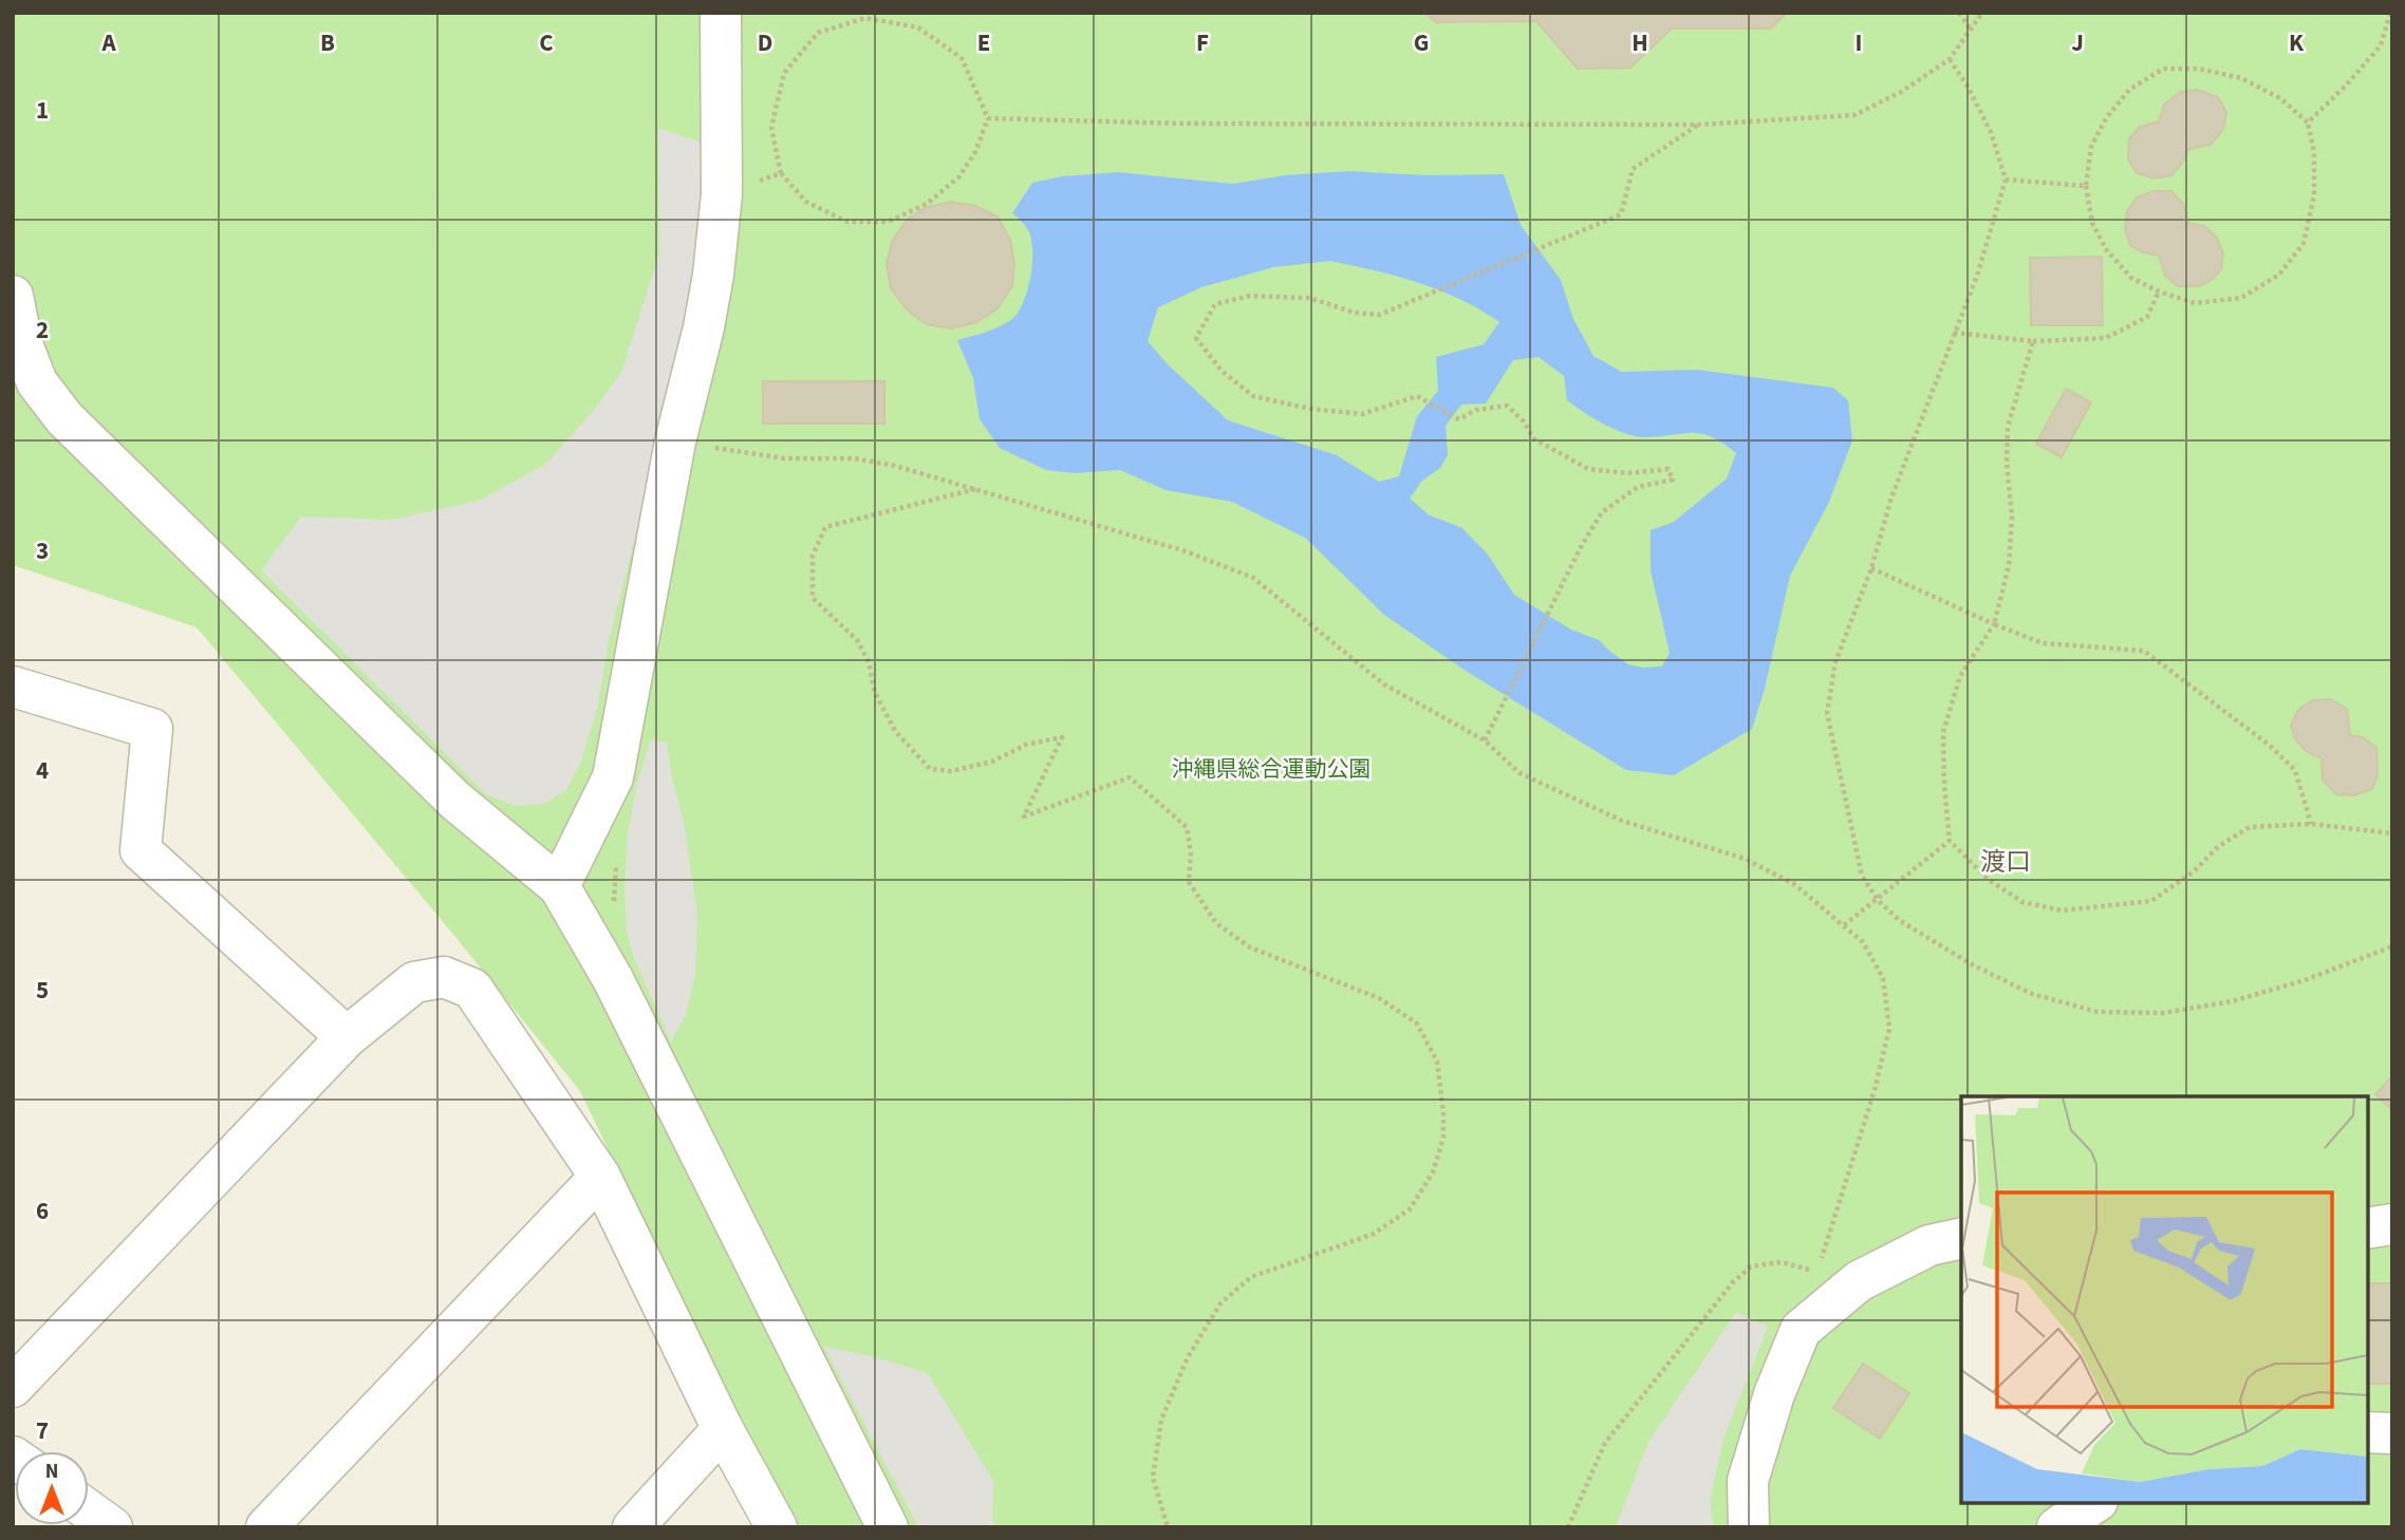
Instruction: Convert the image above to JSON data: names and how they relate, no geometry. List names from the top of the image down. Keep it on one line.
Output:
{"districts":["渡口"],"parks":["沖縄県総合運動公園"],"north":"top","grid":{"columns":["A","B","C","D","E","F","G","H","I","J","K"],"rows":["1","2","3","4","5","6","7"]}}
